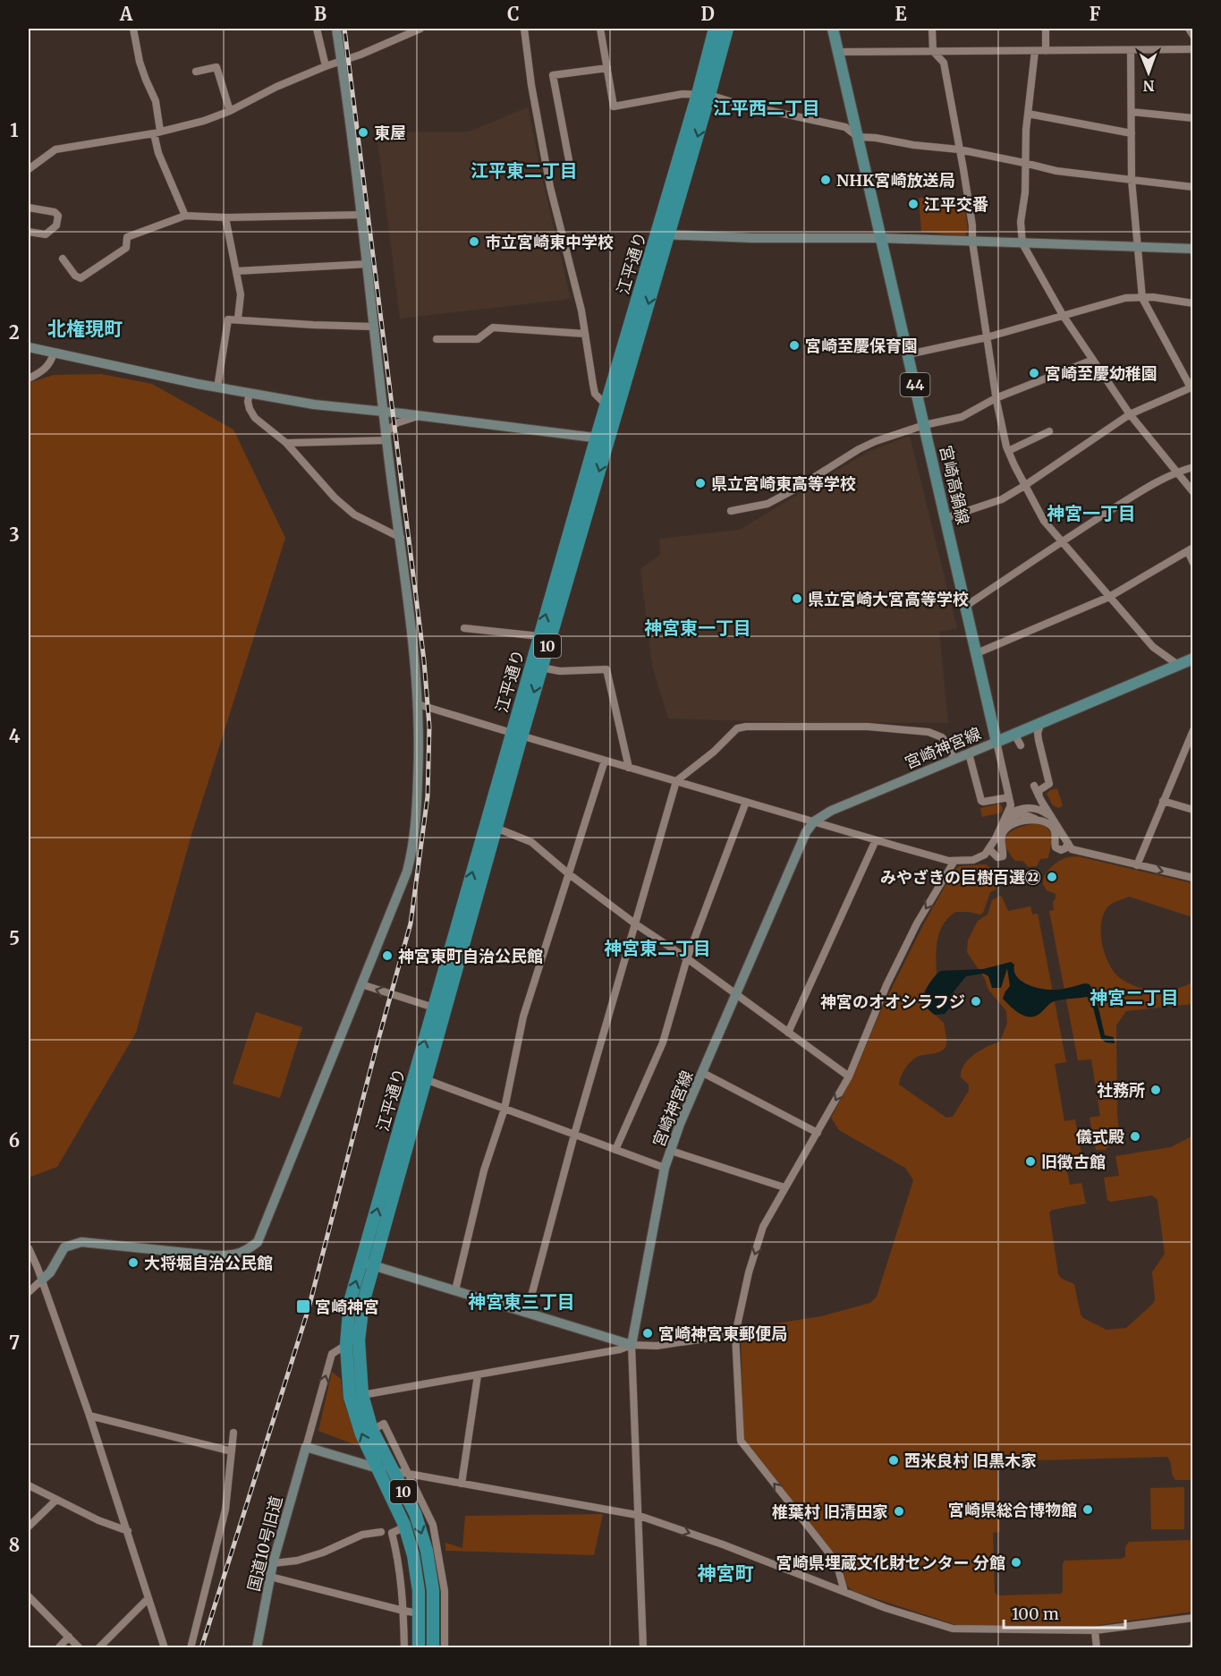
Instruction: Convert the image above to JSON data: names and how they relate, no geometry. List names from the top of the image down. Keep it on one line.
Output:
{"streets":{"highway":["江平通り","10"],"main road":["44","宮崎高鍋線"],"street":["宮崎神宮線","国道10号旧道"]},"crossings":[["江平通り","10"],["宮崎高鍋線","宮崎神宮線"]],"districts":["江平西二丁目","江平東二丁目","北権現町","神宮一丁目","神宮東一丁目","神宮東二丁目","神宮二丁目","神宮東三丁目","神宮町"],"places":{"other":["東屋","NHK宮崎放送局","江平交番","市立宮崎東中学校","宮崎至慶保育園","宮崎至慶幼稚園","県立宮崎東高等学校","県立宮崎大宮高等学校","みやざきの巨樹百選㉒","神宮東町自治公民館","神宮のオオシラフジ","社務所","儀式殿","旧徴古館","大将堀自治公民館","宮崎神宮東郵便局","西米良村 旧黒木家","宮崎県総合博物館","椎葉村 旧清田家","宮崎県埋蔵文化財センター 分館"],"transit":["宮崎神宮"]},"scale_bar":"100 m","north":"bottom","grid":{"columns":["A","B","C","D","E","F"],"rows":["1","2","3","4","5","6","7","8"]}}
